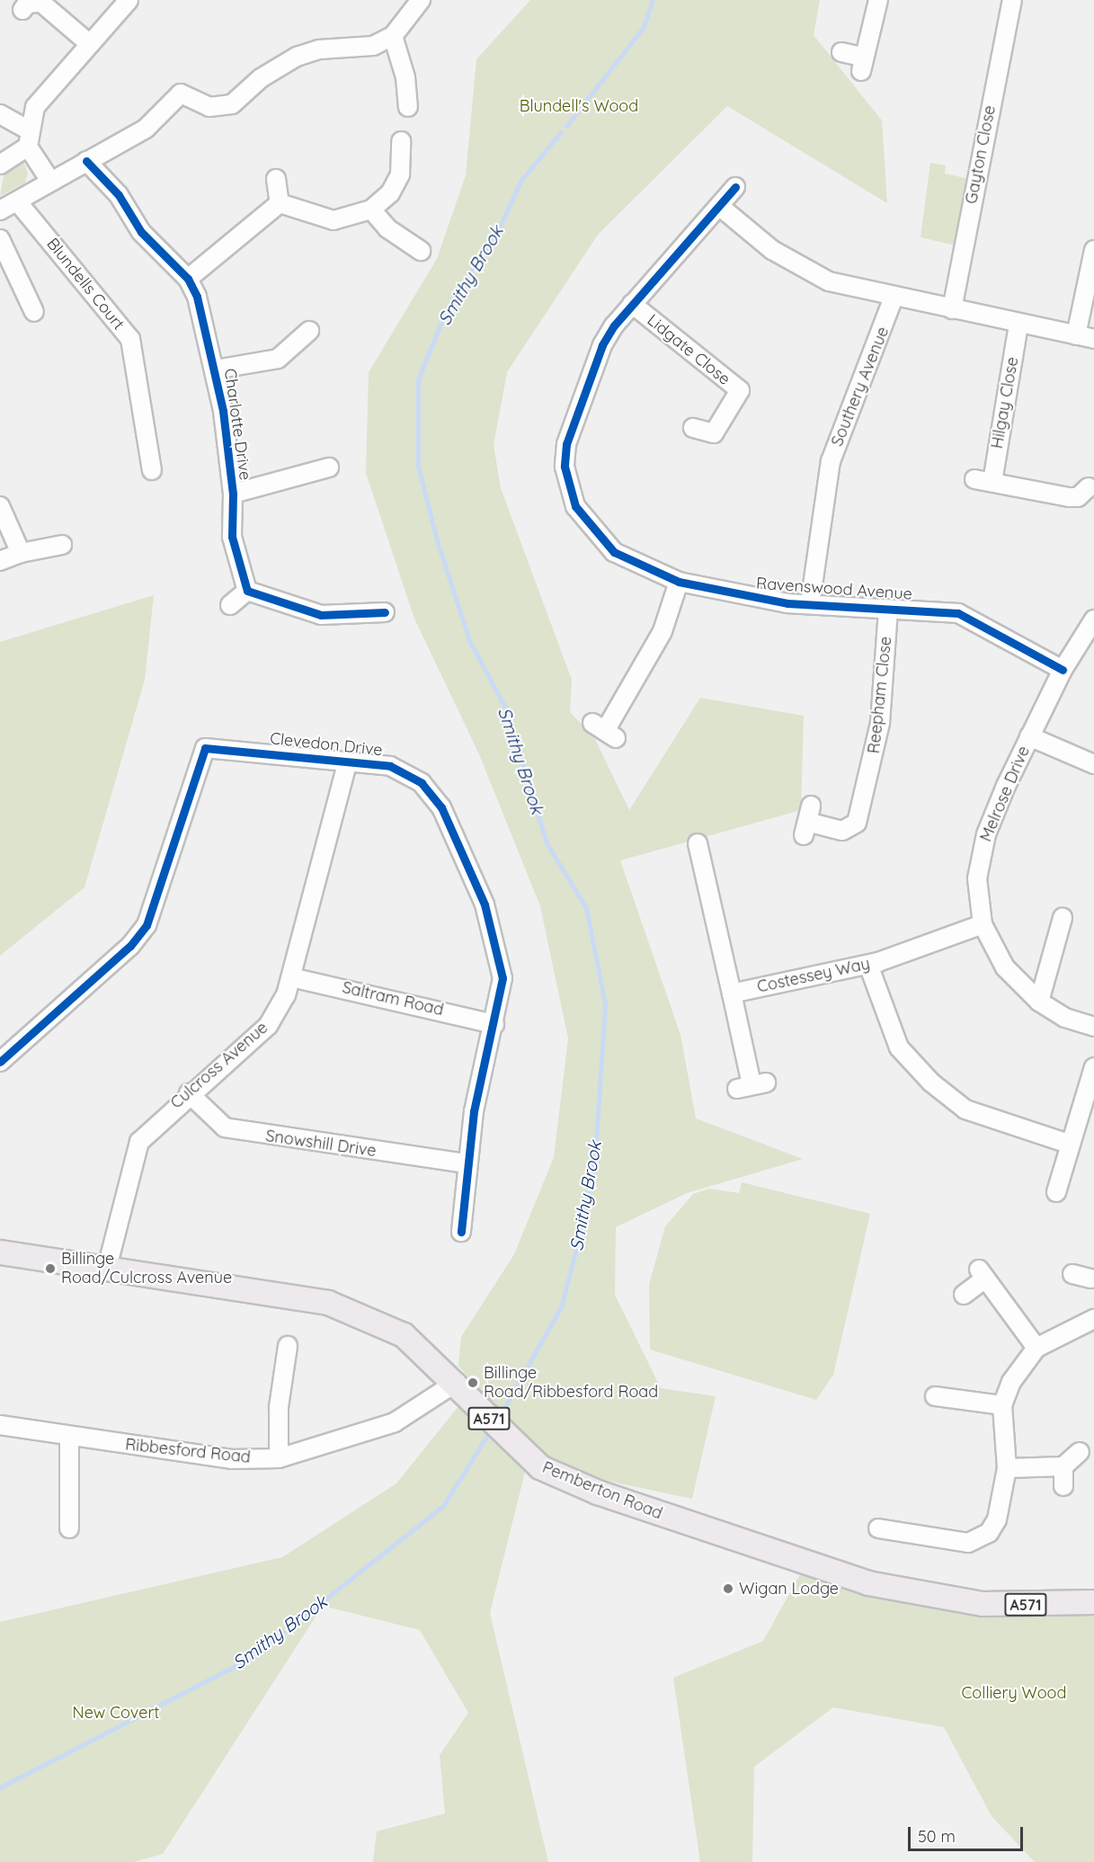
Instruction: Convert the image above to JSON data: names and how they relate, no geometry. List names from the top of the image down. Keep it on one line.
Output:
{"streets":{"main road":["A571","Pemberton Road"],"street":["Gayton Close","Blundells Court","Lidgate Close","Southery Avenue","Hilgay Close","Charlotte Drive","Ravenswood Avenue","Reepham Close","Clevedon Drive","Melrose Drive","Costessey Way","Saltram Road","Culcross Avenue","Snowshill Drive","Ribbesford Road"]},"crossings":[["Lidgate Close","Ravenswood Avenue"],["Southery Avenue","Ravenswood Avenue"],["Ravenswood Avenue","Reepham Close"],["Ravenswood Avenue","Melrose Drive"],["Clevedon Drive","Saltram Road"],["Clevedon Drive","Culcross Avenue"],["Clevedon Drive","Snowshill Drive"],["Melrose Drive","Costessey Way"],["Saltram Road","Culcross Avenue"],["Culcross Avenue","Snowshill Drive"],["Culcross Avenue","Pemberton Road"],["Ribbesford Road","Pemberton Road"]],"water":["Smithy Brook"],"parks":["Blundell's Wood","Colliery Wood","New Covert"],"places":["Billinge Road/Culcross Avenue","Billinge Road/Ribbesford Road","Wigan Lodge"],"scale_bar":"50 m"}
